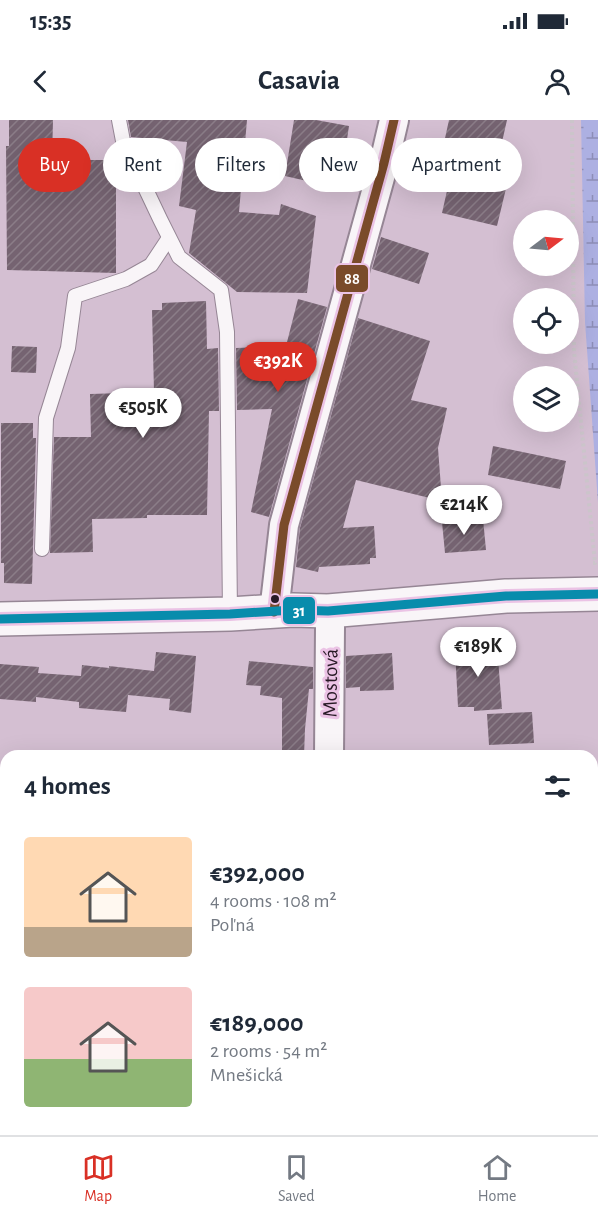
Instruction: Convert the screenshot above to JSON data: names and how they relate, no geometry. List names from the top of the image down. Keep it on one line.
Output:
{"streets":{"street":["Mostová"]},"lines":["transit line 88","transit line 31"],"north":"right","page":{"status":"15:35","header":"Casavia","chip":["Buy","Rent","Filters","New","Apartment"],"price":["€392K","€505K","€214K","€189K"],"heading":"4 homes","list":[{"name":"€392,000","note":"4 rooms · 108 m² · Poľná"},{"name":"€189,000","note":"2 rooms · 54 m² · Mnešická"}],"tabs":["Map","Saved","Home"]}}
